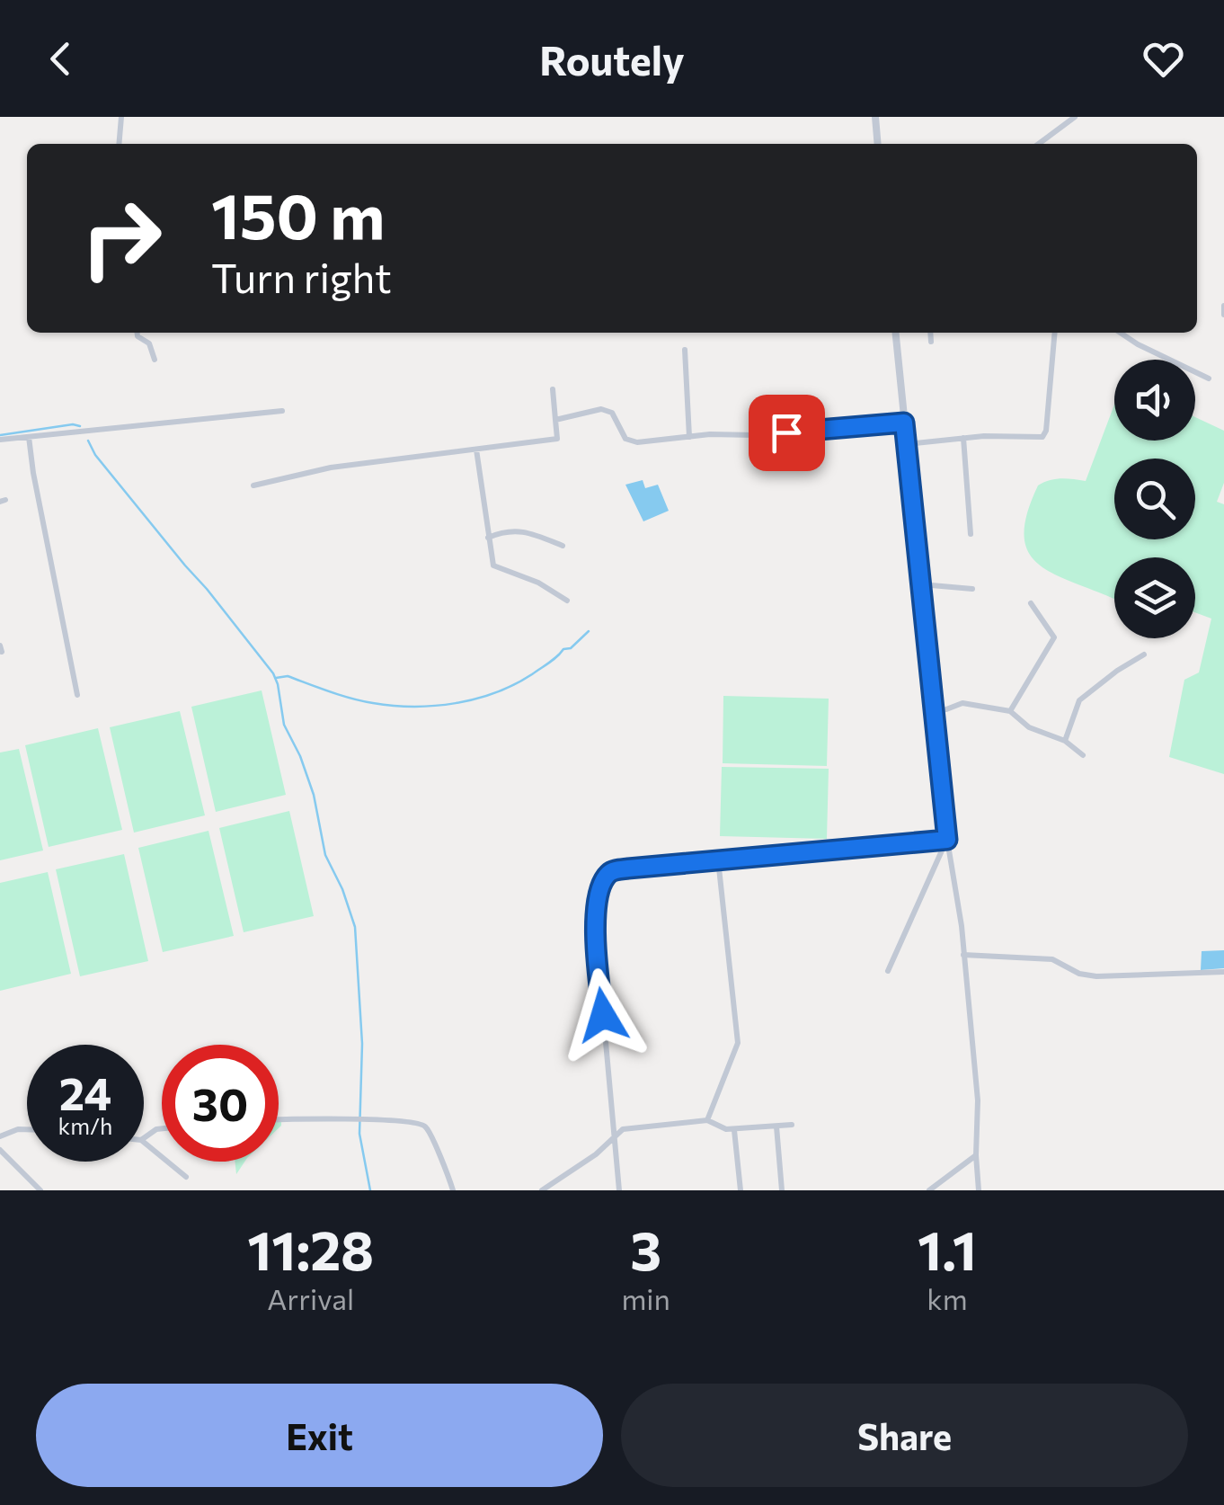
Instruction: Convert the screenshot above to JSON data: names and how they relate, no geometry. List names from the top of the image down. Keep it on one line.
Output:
{"page":{"header":"Routely","turn":["150 m","Turn right"],"speed":"24 km/h","limit":"30","eta":["11:28","Arrival","3","min","1.1","km"],"buttons":["Exit","Share"]}}
